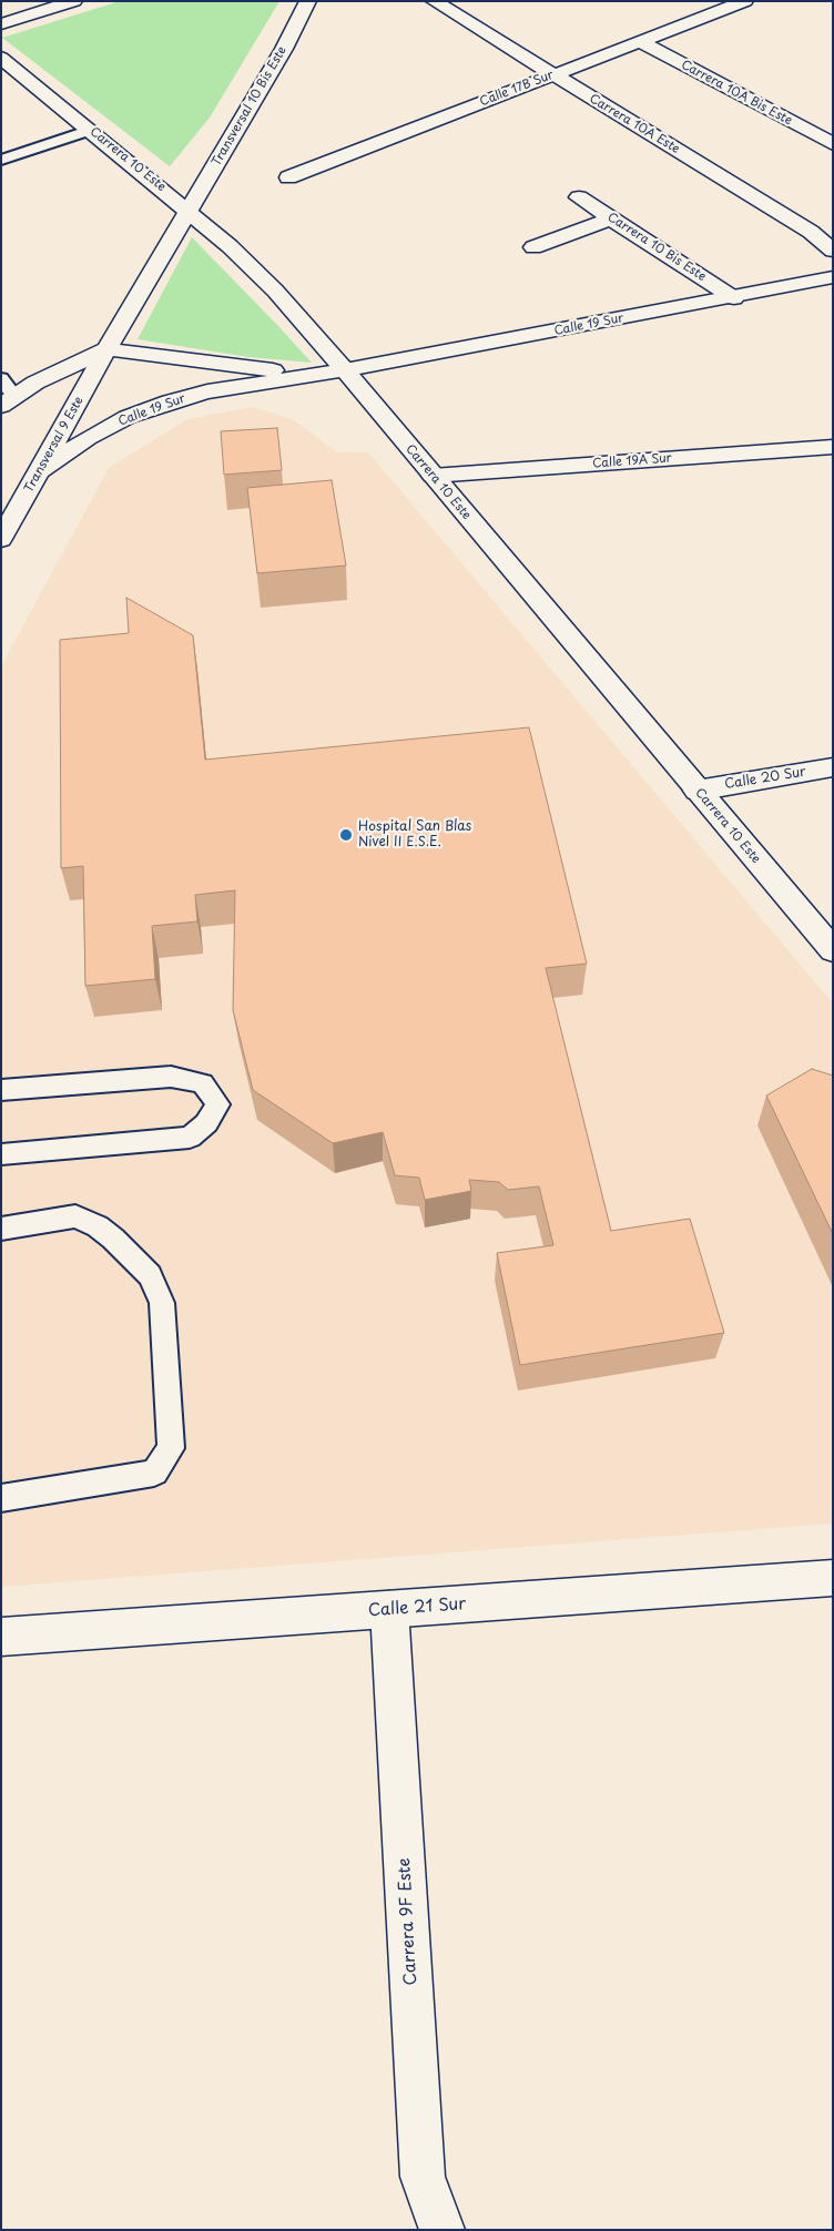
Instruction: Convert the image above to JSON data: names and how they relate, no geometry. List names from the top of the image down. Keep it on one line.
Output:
{"streets":{"street":["Calle 17B Sur","Carrera 10A Bis Este","Transversal 10 Bis Este","Carrera 10A Este","Carrera 10 Este","Carrera 10 Bis Este","Calle 19 Sur","Transversal 9 Este","Calle 19A Sur","Calle 20 Sur","Calle 21 Sur","Carrera 9F Este"]},"crossings":[["Calle 17B Sur","Carrera 10A Bis Este"],["Calle 17B Sur","Carrera 10A Este"],["Transversal 10 Bis Este","Carrera 10 Este"],["Transversal 10 Bis Este","Transversal 9 Este"],["Carrera 10 Este","Calle 19 Sur"],["Carrera 10 Este","Transversal 9 Este"],["Carrera 10 Este","Calle 19A Sur"],["Carrera 10 Este","Calle 20 Sur"],["Carrera 10 Bis Este","Calle 19 Sur"],["Calle 19 Sur","Transversal 9 Este"],["Calle 21 Sur","Carrera 9F Este"]],"places":["Hospital San Blas Nivel II E.S.E."]}
